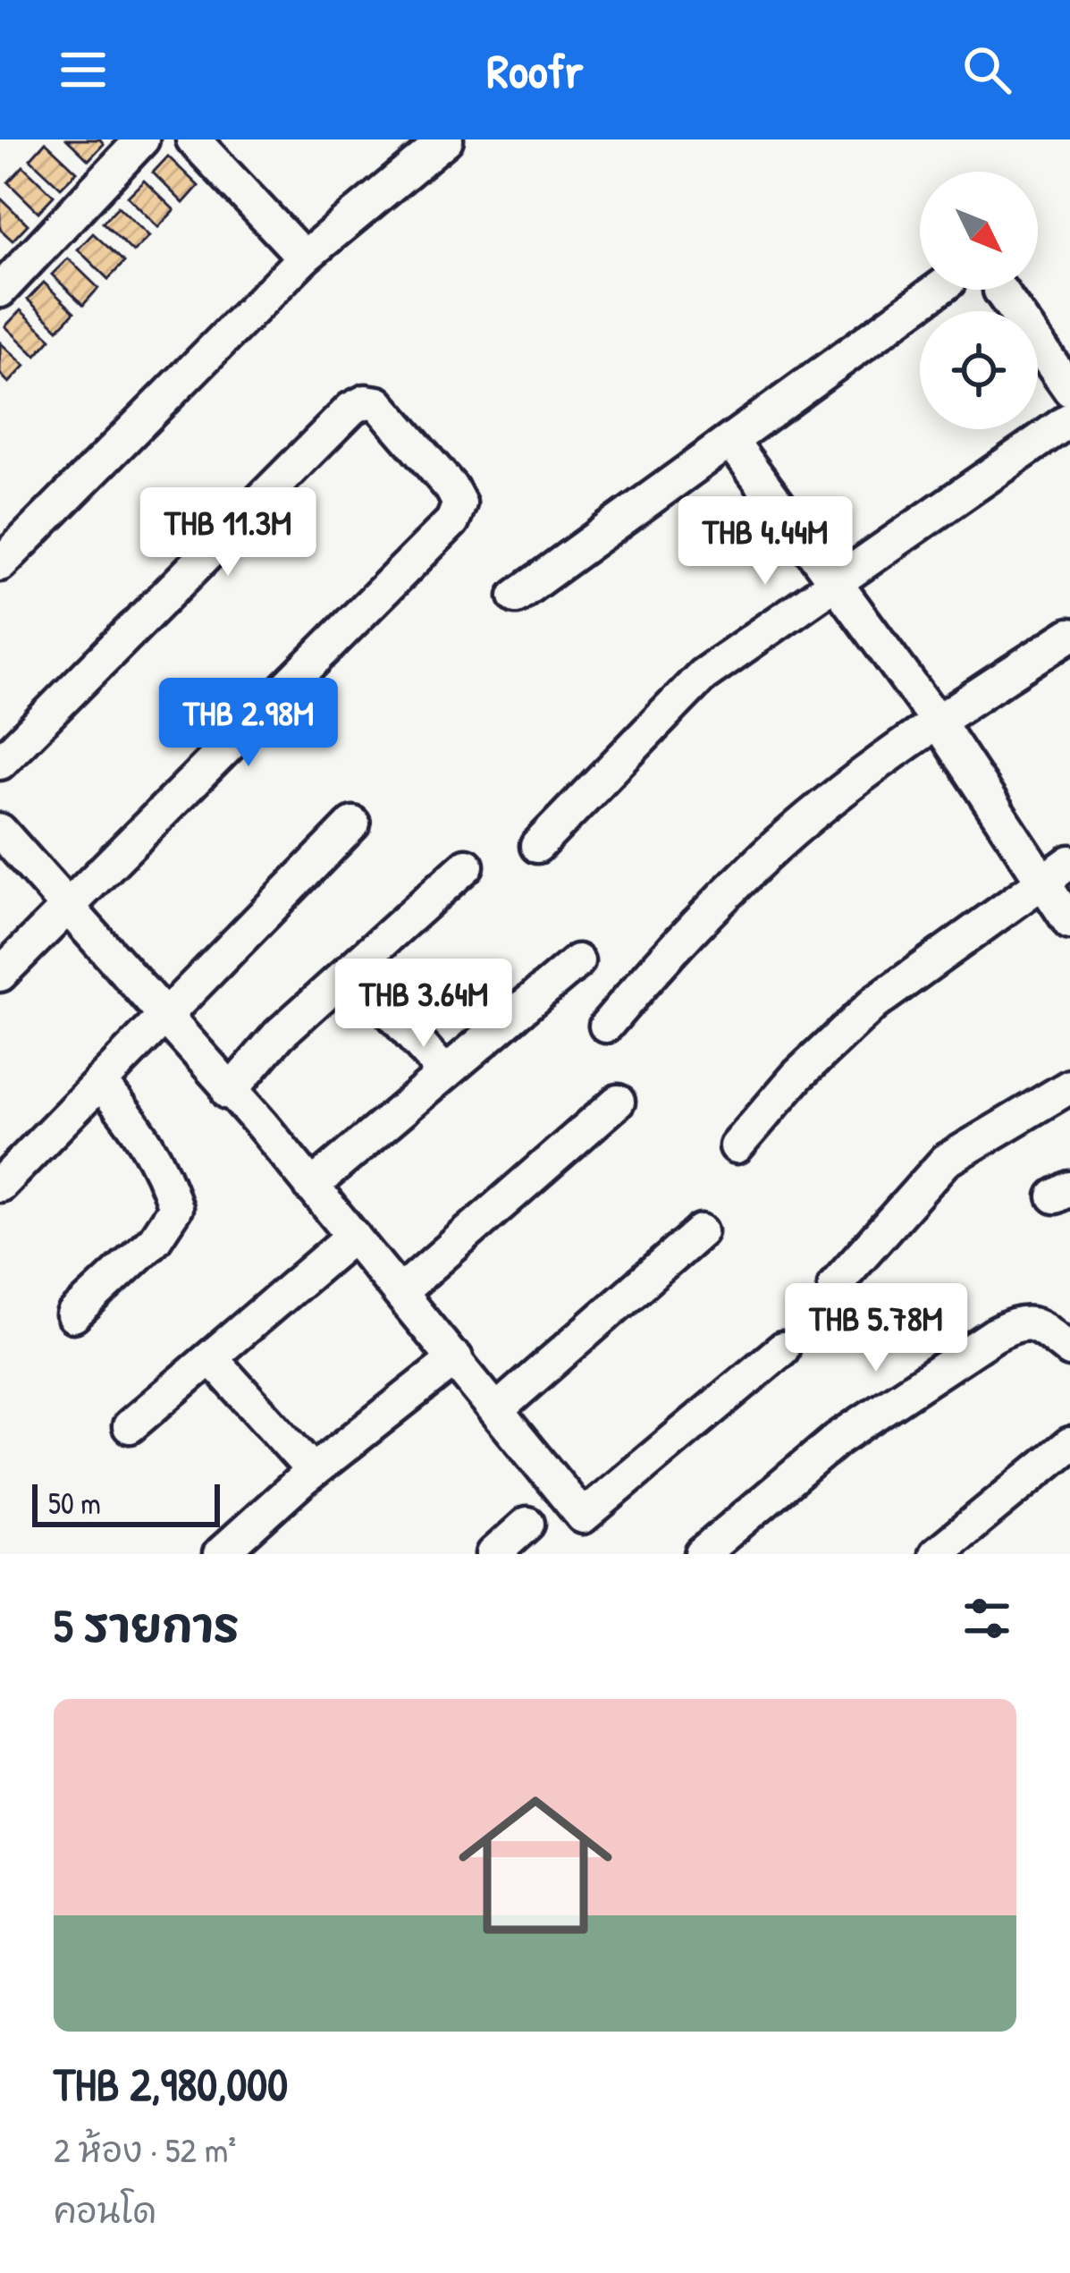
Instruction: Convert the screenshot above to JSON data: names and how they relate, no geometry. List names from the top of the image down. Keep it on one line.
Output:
{"scale_bar":"50 m","north":"bottom right","page":{"header":"Roofr","price":["THB 11.3M","THB 4.44M","THB 2.98M","THB 3.64M","THB 5.78M"],"scale":"50 m","heading":"5 รายการ","list":[{"name":"THB 2,980,000","note":"2 ห้อง · 52 m² · คอนโด"}]}}
